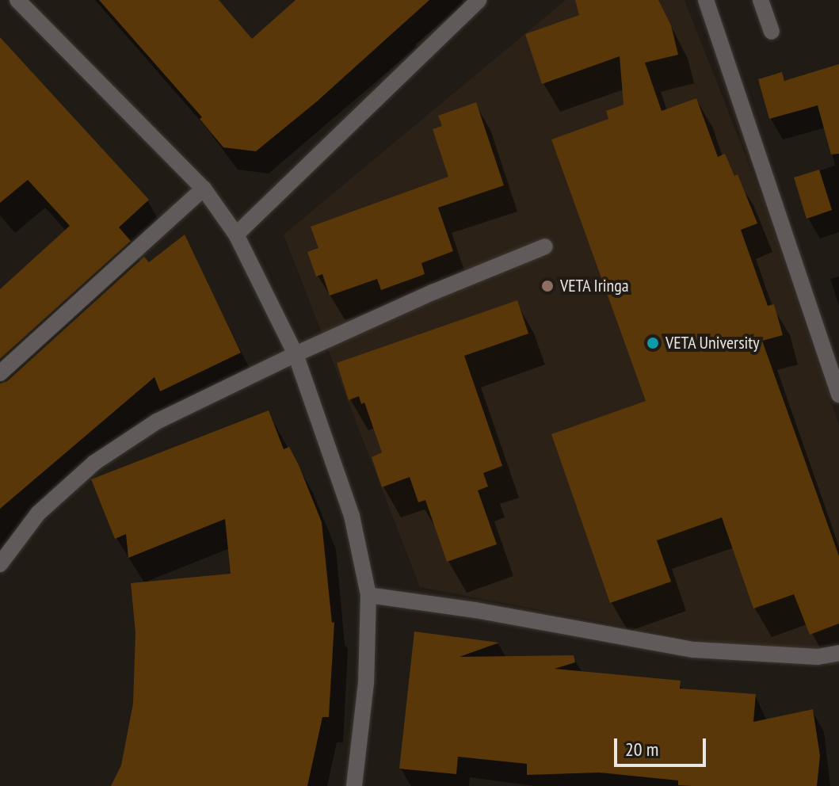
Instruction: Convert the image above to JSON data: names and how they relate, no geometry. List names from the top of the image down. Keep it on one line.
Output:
{"places":["VETA Iringa","VETA University"],"scale_bar":"20 m"}
